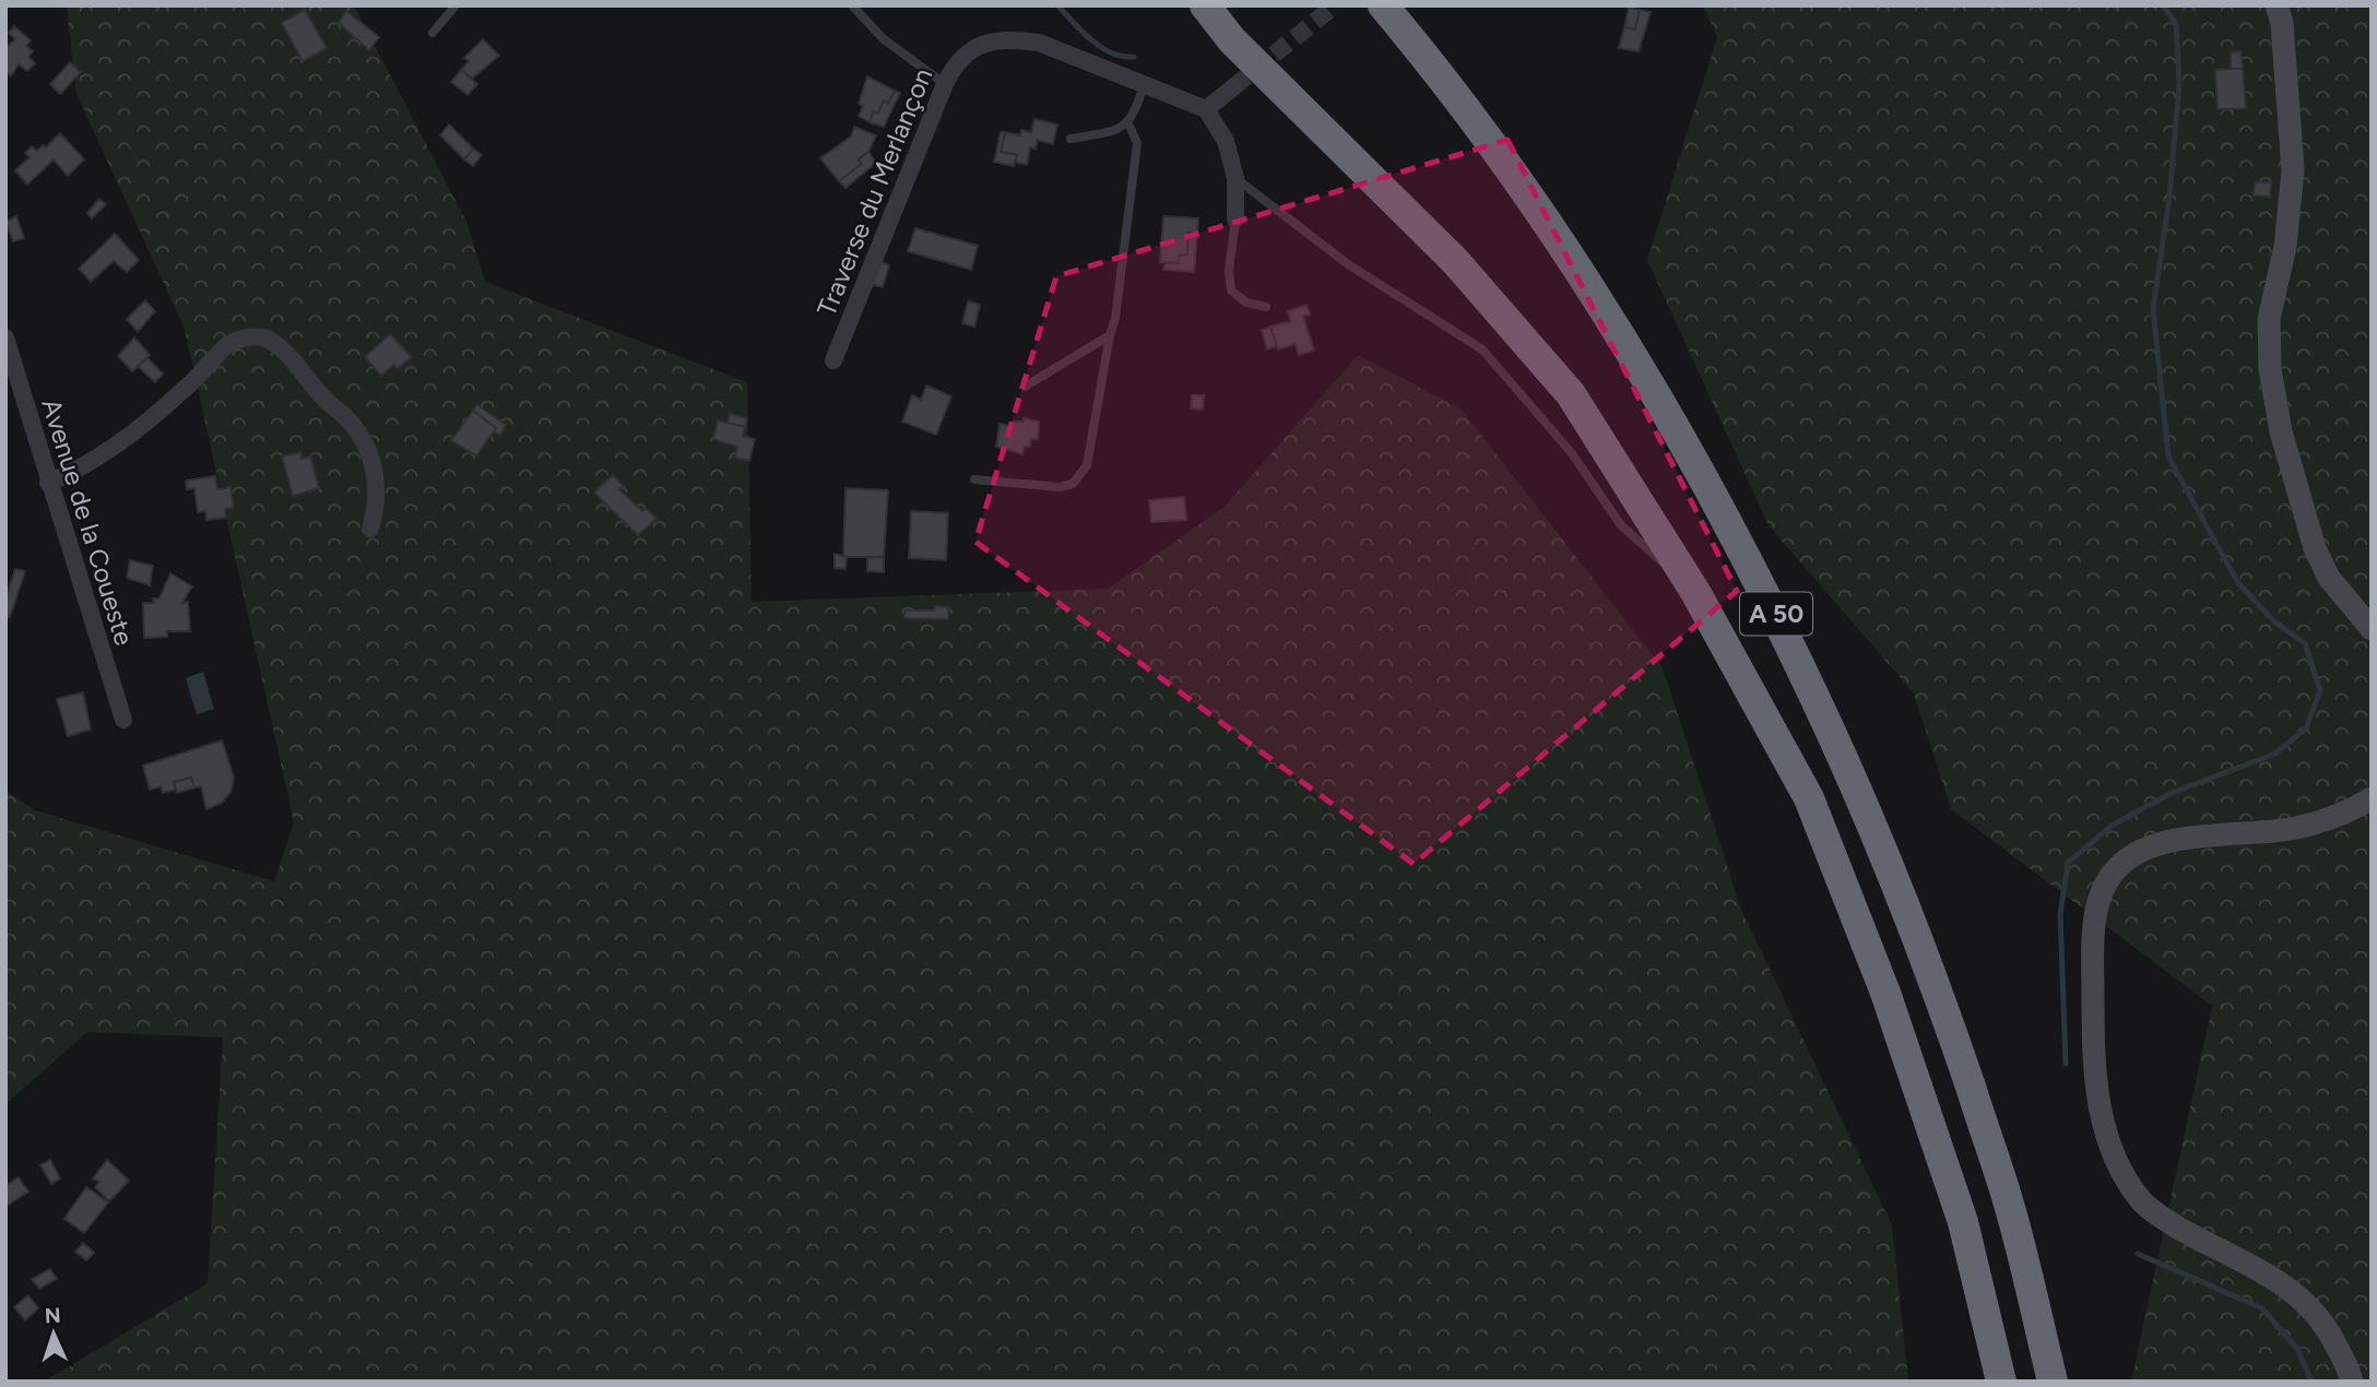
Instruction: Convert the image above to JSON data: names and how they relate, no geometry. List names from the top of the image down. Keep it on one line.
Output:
{"streets":{"highway":["A 50"],"street":["Traverse du Merlançon","Avenue de la Coueste"]},"north":"top"}
